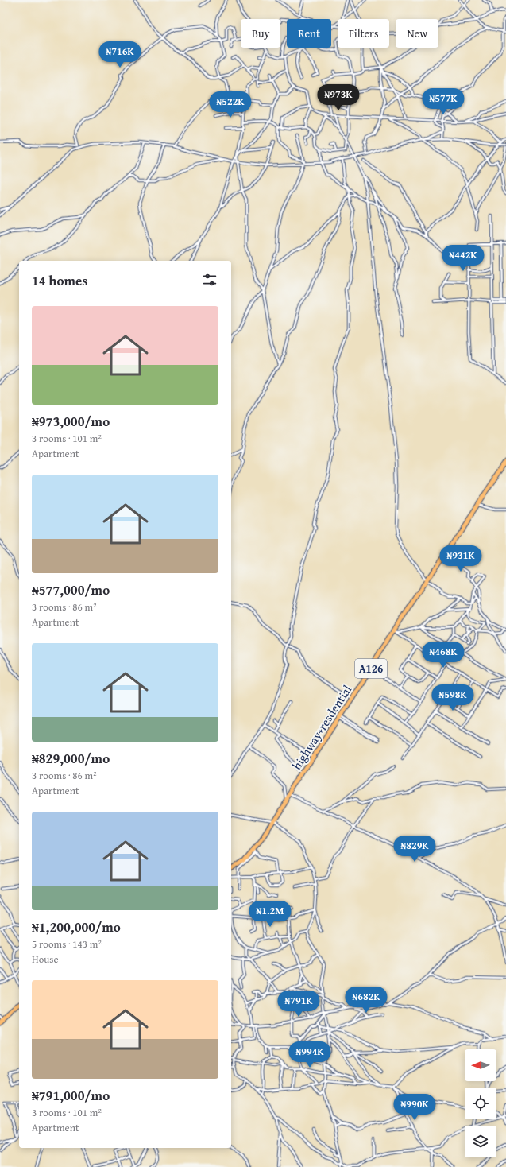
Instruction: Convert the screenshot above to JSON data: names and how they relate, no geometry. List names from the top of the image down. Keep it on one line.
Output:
{"streets":{"highway":["A126","highway+resdential"]},"north":"left","page":{"chip":["Buy","Rent","Filters","New"],"price":["₦716K","₦973K","₦577K","₦522K","₦442K","₦931K","₦468K","₦598K","₦829K","₦1.2M","₦682K","₦791K","₦994K","₦990K"],"heading":"14 homes","list":[{"name":"₦973,000/mo","note":"3 rooms · 101 m² · Apartment"},{"name":"₦577,000/mo","note":"3 rooms · 86 m² · Apartment"},{"name":"₦829,000/mo","note":"3 rooms · 86 m² · Apartment"},{"name":"₦1,200,000/mo","note":"5 rooms · 143 m² · House"},{"name":"₦791,000/mo","note":"3 rooms · 101 m² · Apartment"}]}}
